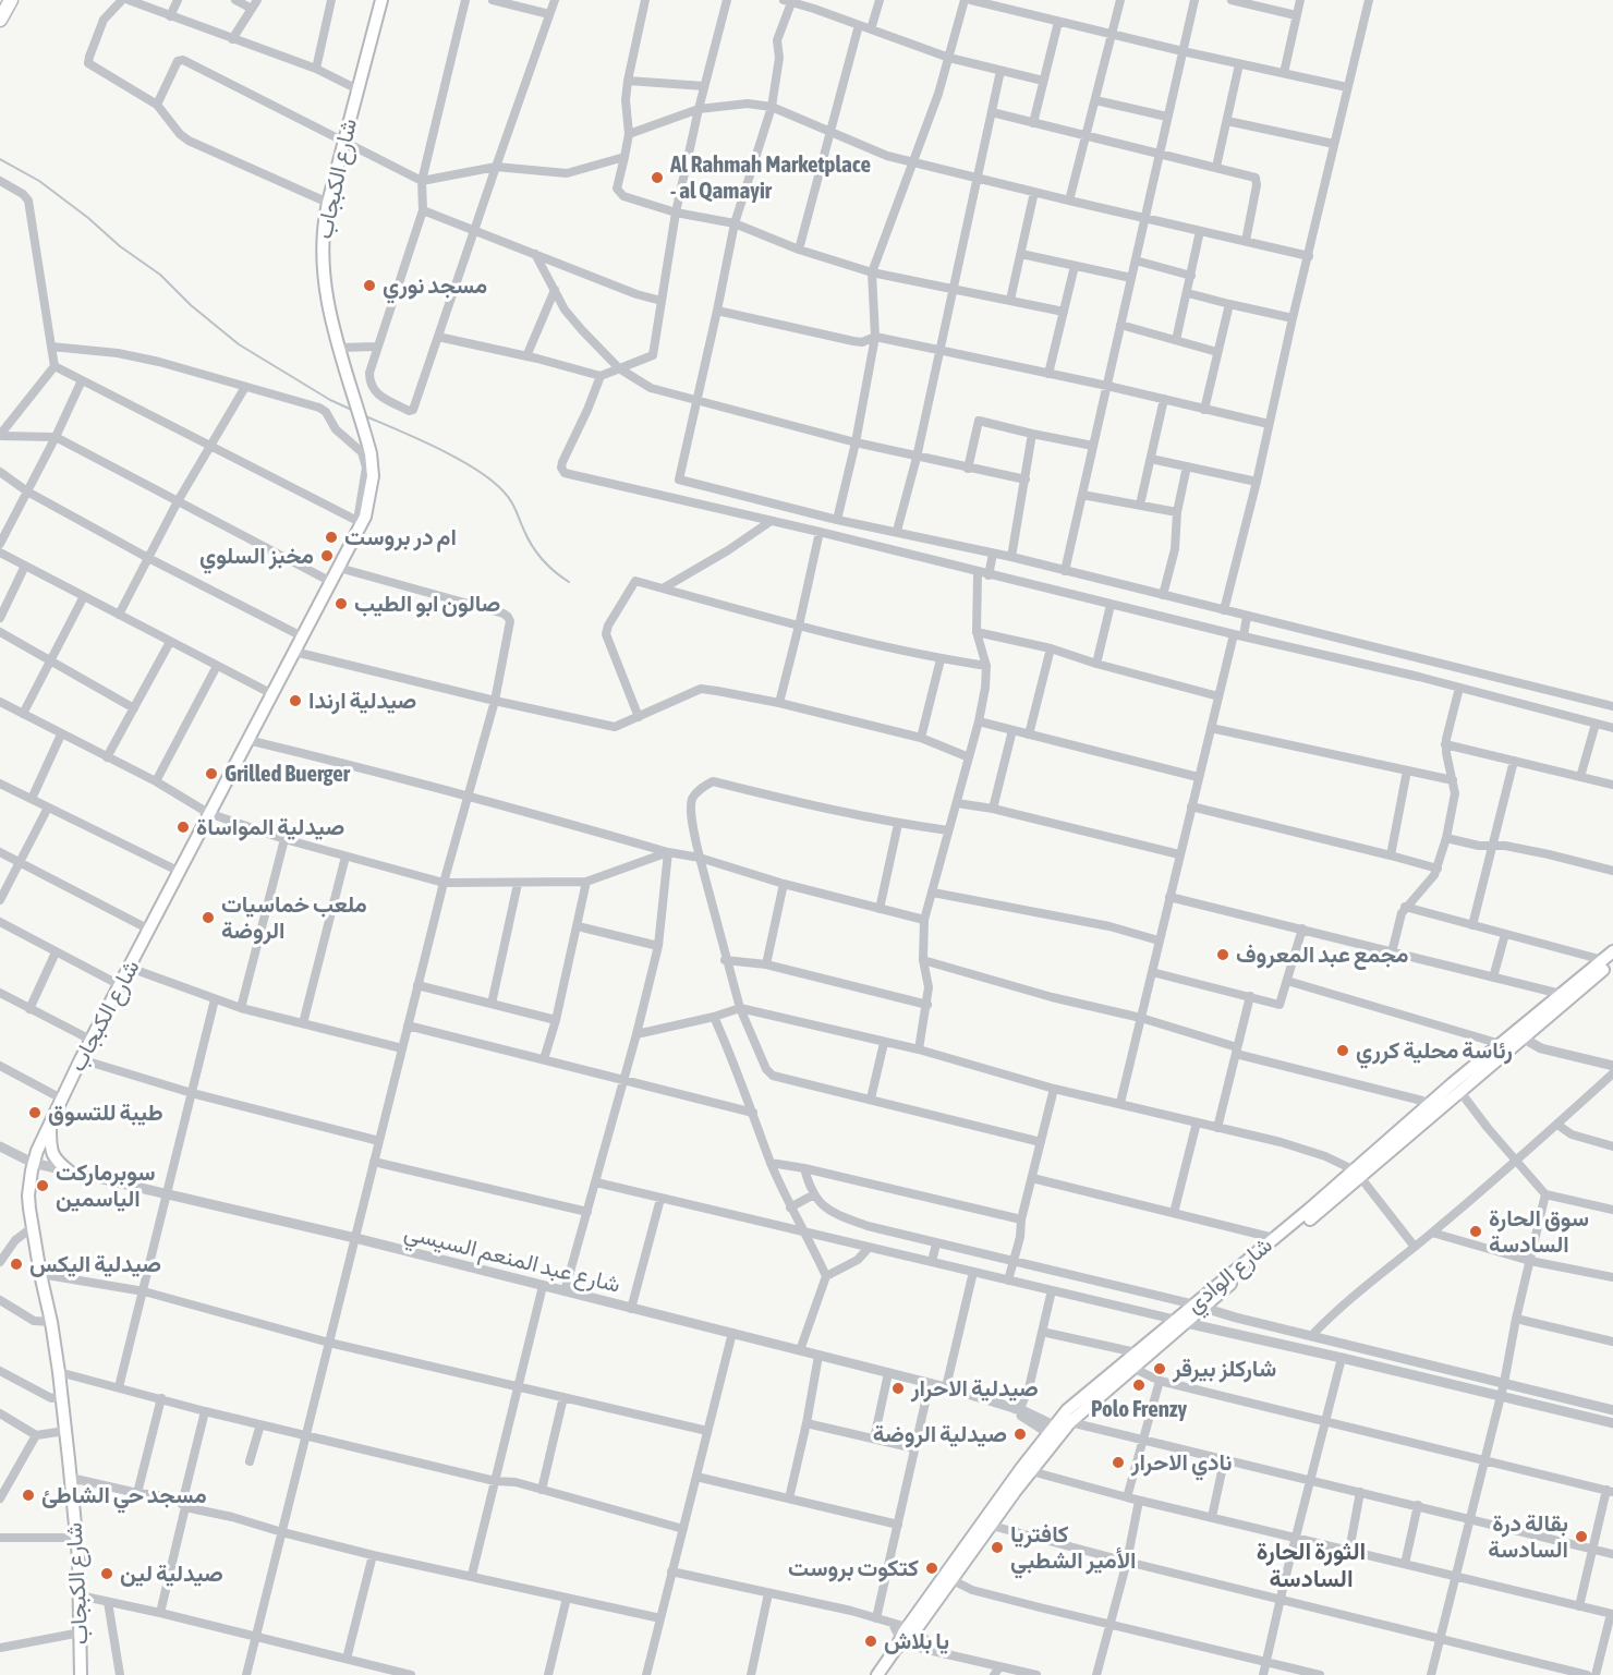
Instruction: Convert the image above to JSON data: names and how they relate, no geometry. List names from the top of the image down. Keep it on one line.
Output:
{"streets":{"main road":["شارع الكبجاب","شارع الوادي"],"street":["شارع عبد المنعم السيسي"]},"crossings":[["شارع الكبجاب","شارع عبد المنعم السيسي"],["شارع عبد المنعم السيسي","شارع الوادي"]],"districts":["الثورة الحارة السادسة"],"places":["Al Rahmah Marketplace - al Qamayir","مسجد نوري","ام در بروست","مخبز السلوي","صالون ابو الطيب","صيدلية ارندا","Grilled Buerger","صيدلية المواساة","ملعب خماسيات الروضة","مجمع عبد المعروف","رئاسة محلية كرري","طيبة للتسوق","سوبرماركت الياسمين","سوق الحارة السادسة","صيدلية اليكس","شاركلز بيرقر","Polo Frenzy","صيدلية الاحرار","صيدلية الروضة","نادي الاحرار","مسجد حي الشاطئ","بقالة درة السادسة","كافتريا الأمير الشطبي","كتكوت بروست","صيدلية لين","يا بلاش"]}
